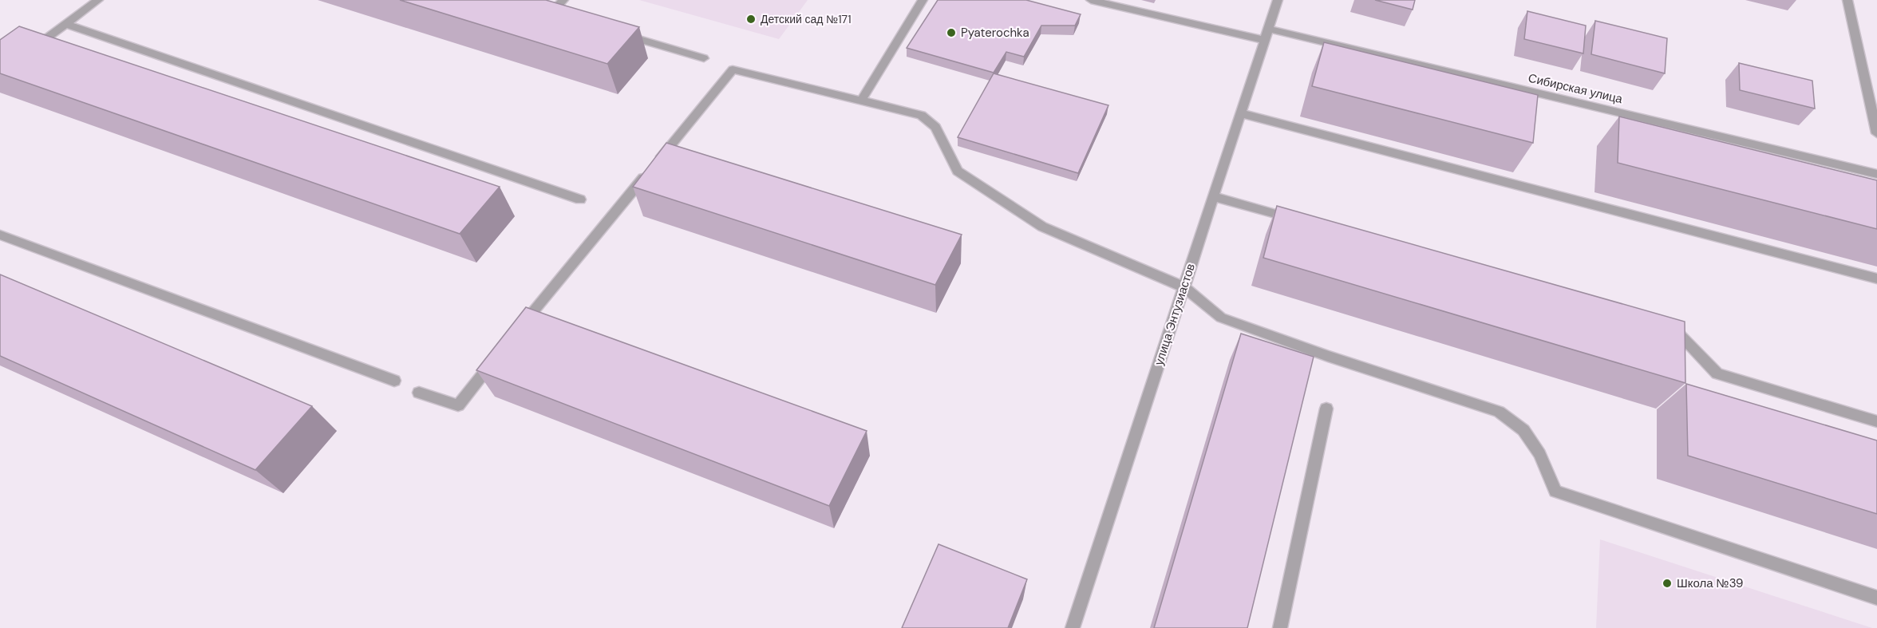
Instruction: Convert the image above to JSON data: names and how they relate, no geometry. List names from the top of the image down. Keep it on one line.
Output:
{"streets":{"street":["Сибирская улица","улица Энтузиастов"]},"crossings":[["Сибирская улица","улица Энтузиастов"]],"places":["Детский сад №171","Pyaterochka","Школа №39"]}
